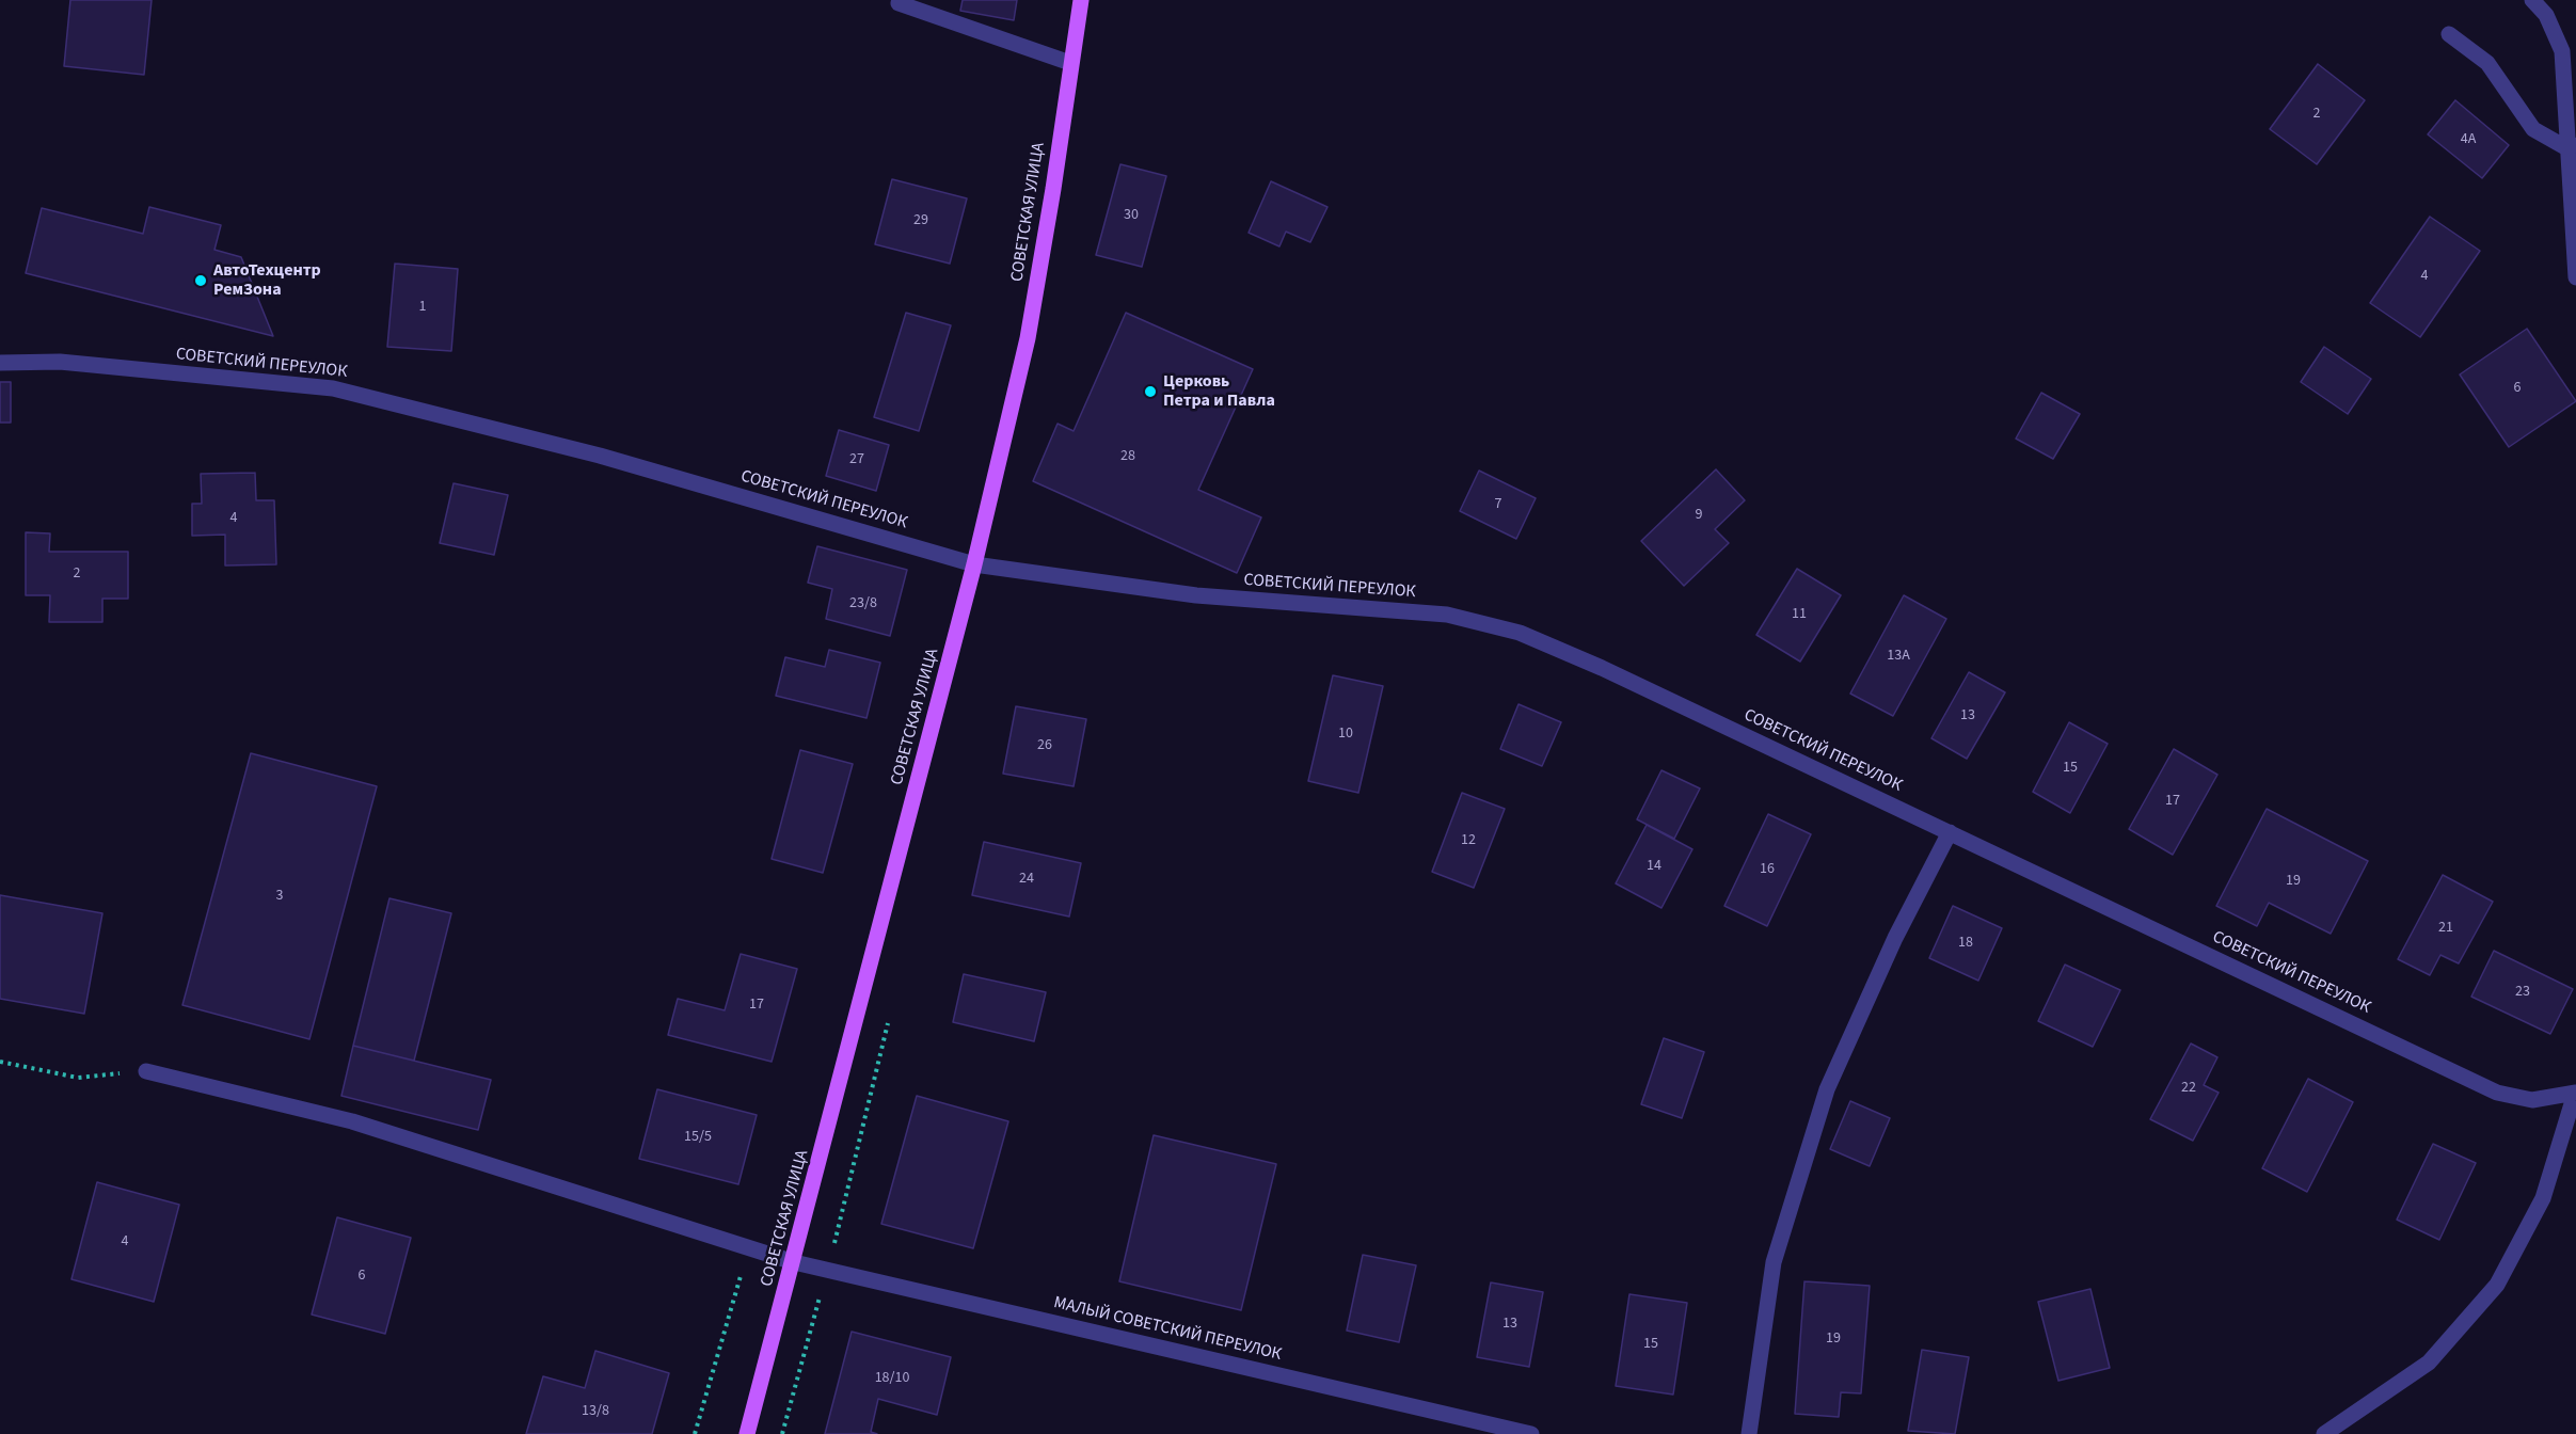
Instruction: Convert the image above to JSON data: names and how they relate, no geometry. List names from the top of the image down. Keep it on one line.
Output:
{"streets":{"main road":["СОВЕТСКАЯ УЛИЦА"],"street":["СОВЕТСКИЙ ПЕРЕУЛОК","МАЛЫЙ СОВЕТСКИЙ ПЕРЕУЛОК"]},"crossings":[["СОВЕТСКАЯ УЛИЦА","СОВЕТСКИЙ ПЕРЕУЛОК"],["СОВЕТСКАЯ УЛИЦА","МАЛЫЙ СОВЕТСКИЙ ПЕРЕУЛОК"]],"places":["АвтоТехцентр РемЗона","Церковь Петра и Павла"],"house_numbers":["2","4А","30","29","4","1","6","28","27","7","9","4","2","23/8","11","13А","13","10","26","15","17","12","14","16","24","19","3","21","18","23","17","22","15/5","4","6","13","19","15","18/10","13/8"]}
